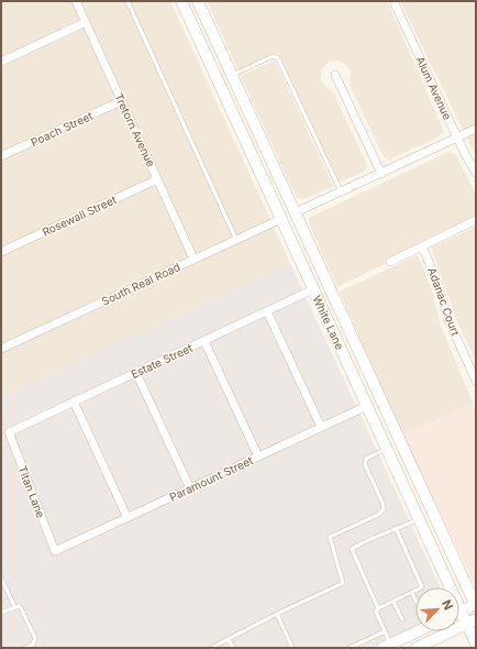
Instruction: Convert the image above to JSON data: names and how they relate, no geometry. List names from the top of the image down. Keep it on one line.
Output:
{"streets":{"main road":["White Lane"],"street":["Alum Avenue","Poach Street","Tretorn Avenue","Rosewall Street","South Real Road","Adanac Court","Estate Street","Paramount Street","Titan Lane"]},"crossings":[["Poach Street","Tretorn Avenue"],["Tretorn Avenue","Rosewall Street"],["Tretorn Avenue","South Real Road"],["South Real Road","White Lane"],["White Lane","Estate Street"],["White Lane","Paramount Street"],["Estate Street","Titan Lane"],["Paramount Street","Titan Lane"]],"north":"top right"}
